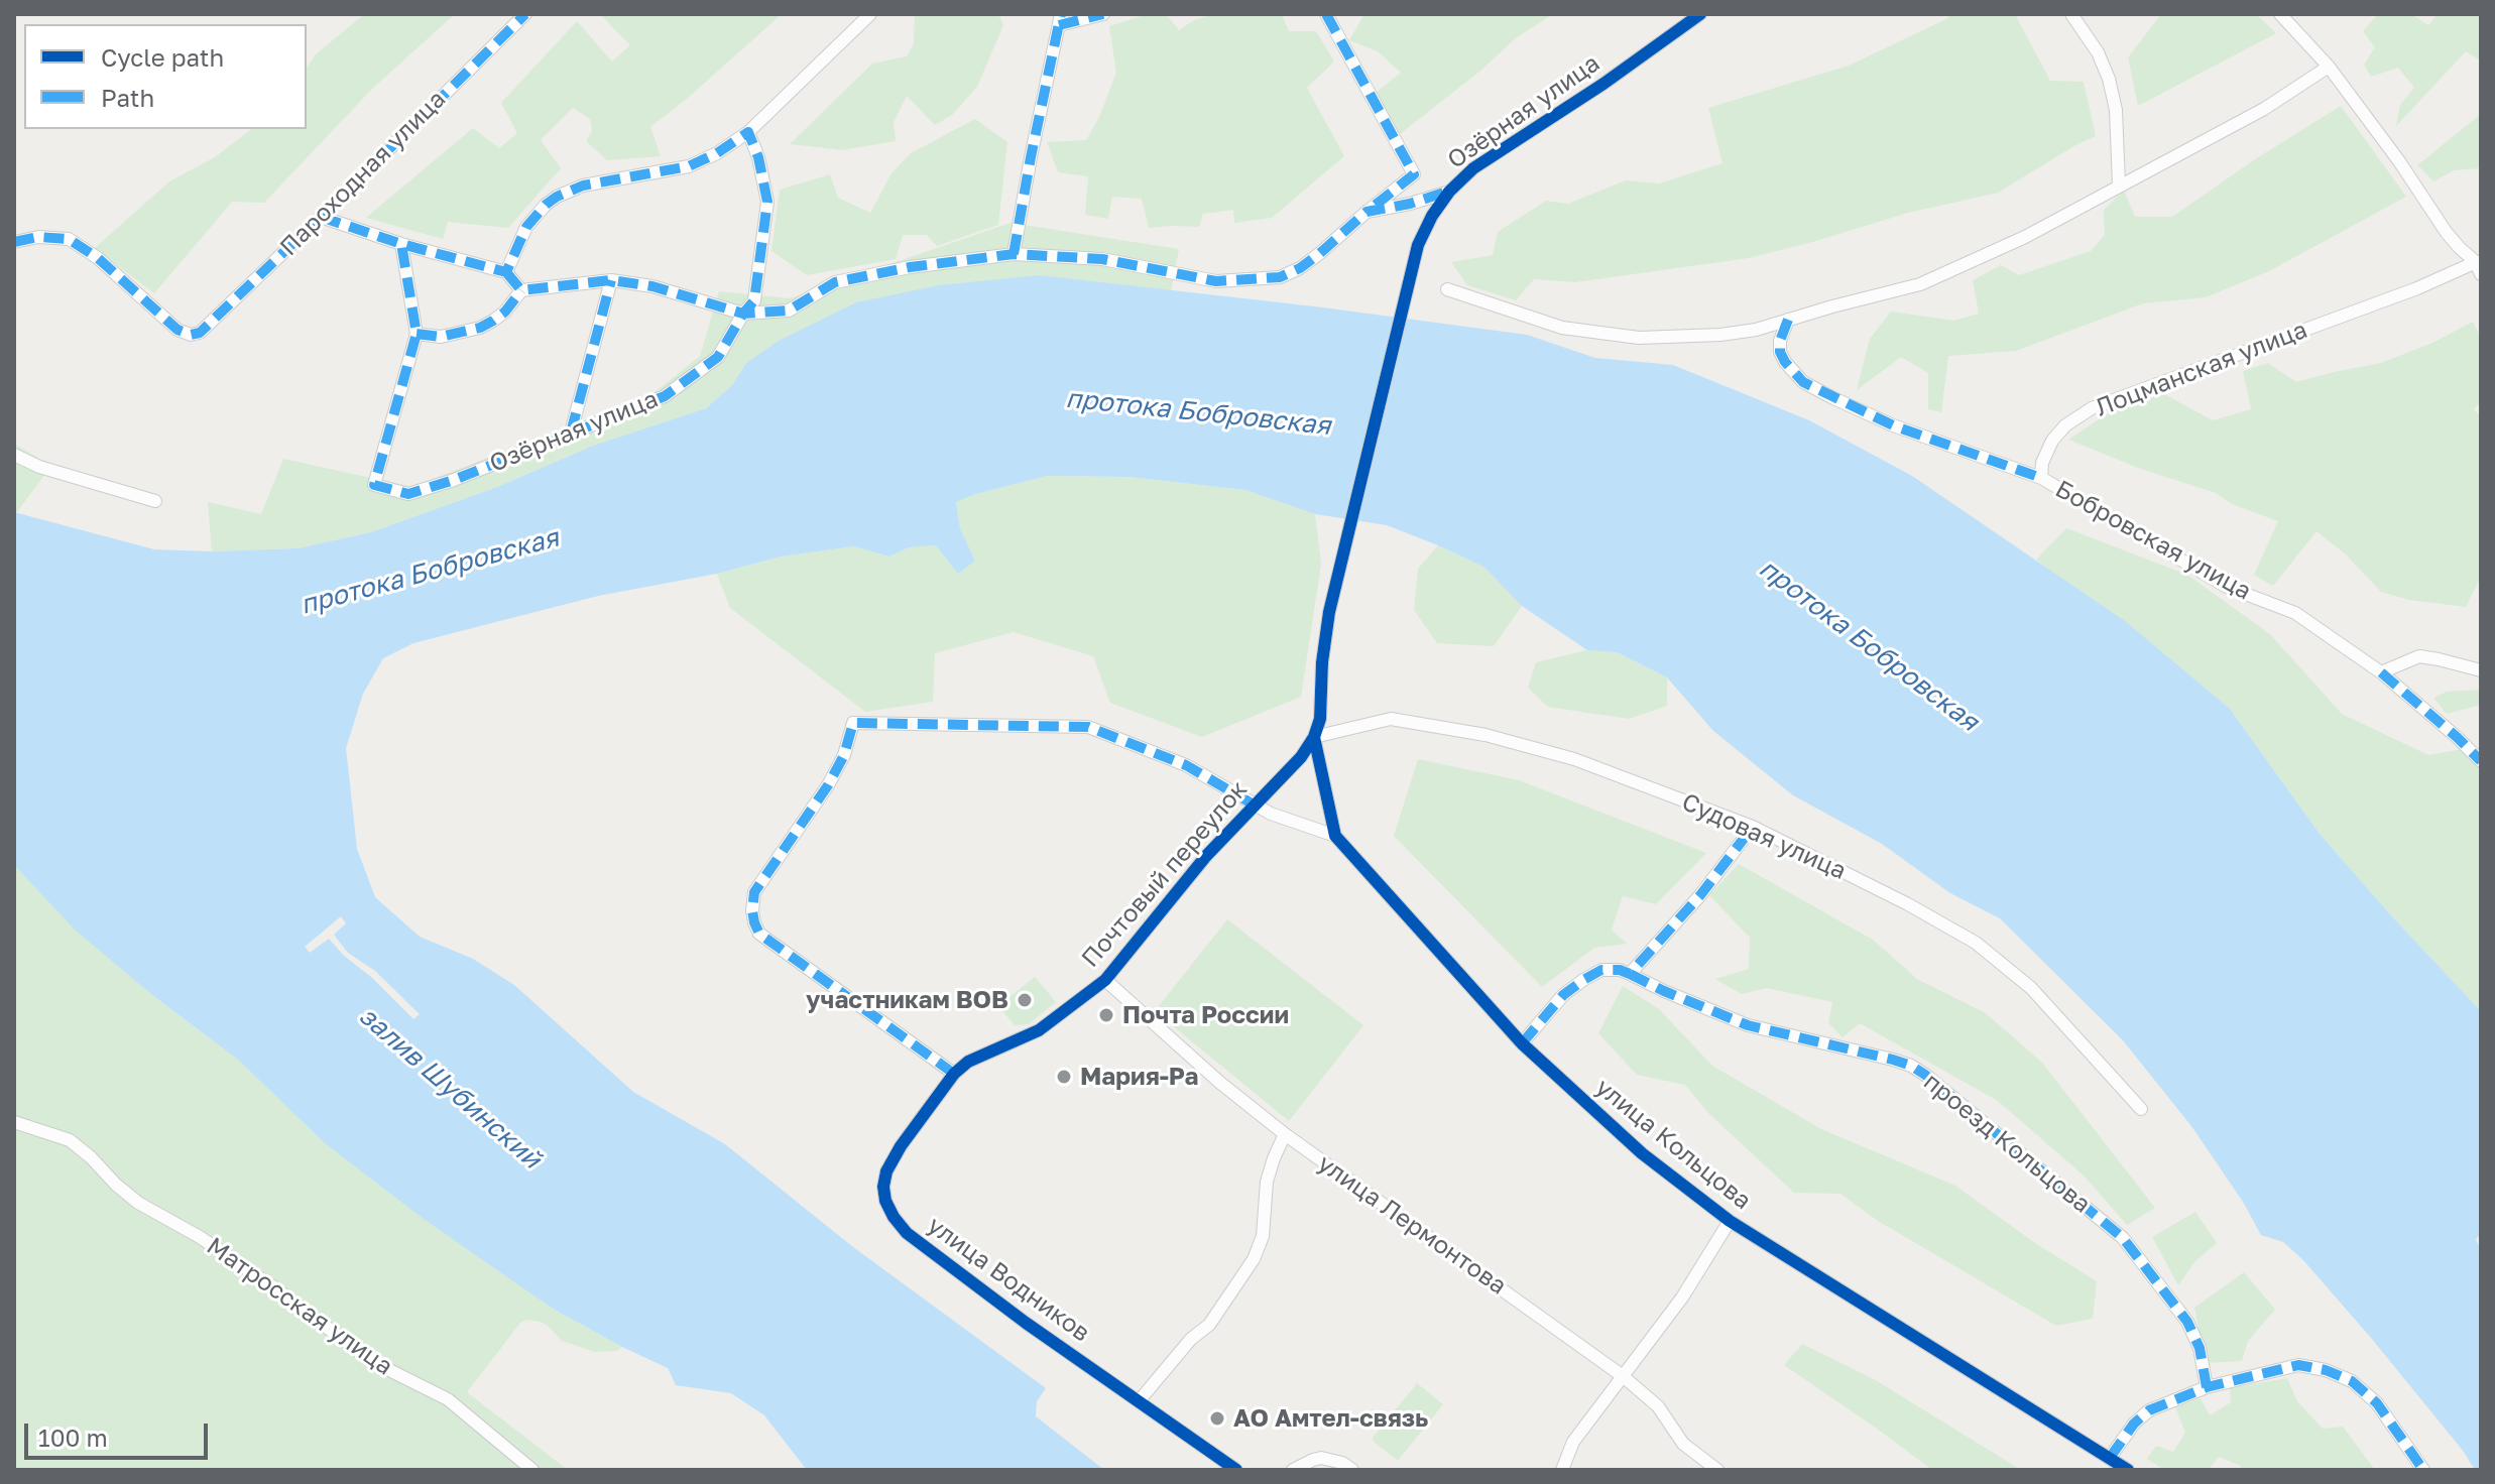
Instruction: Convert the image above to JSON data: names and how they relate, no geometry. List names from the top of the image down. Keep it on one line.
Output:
{"streets":{"street":["Озёрная улица","Пароходная улица","Лоцманская улица","Бобровская улица","Судовая улица","Почтовый переулок","проезд Кольцова","улица Кольцова","улица Лермонтова","улица Водников","Матросская улица"]},"crossings":[["Озёрная улица","Судовая улица"],["Озёрная улица","Почтовый переулок"],["Озёрная улица","улица Кольцова"],["Лоцманская улица","Бобровская улица"],["Судовая улица","Почтовый переулок"],["Судовая улица","улица Кольцова"],["Почтовый переулок","улица Кольцова"],["Почтовый переулок","улица Лермонтова"],["Почтовый переулок","улица Водников"],["проезд Кольцова","улица Кольцова"]],"water":["протока Бобровская","залив Шубинский"],"places":["участникам ВОВ","Почта России","Мария-Ра","АО Амтел-связь"],"legend":["Cycle path","Path"],"scale_bar":"100 m"}
